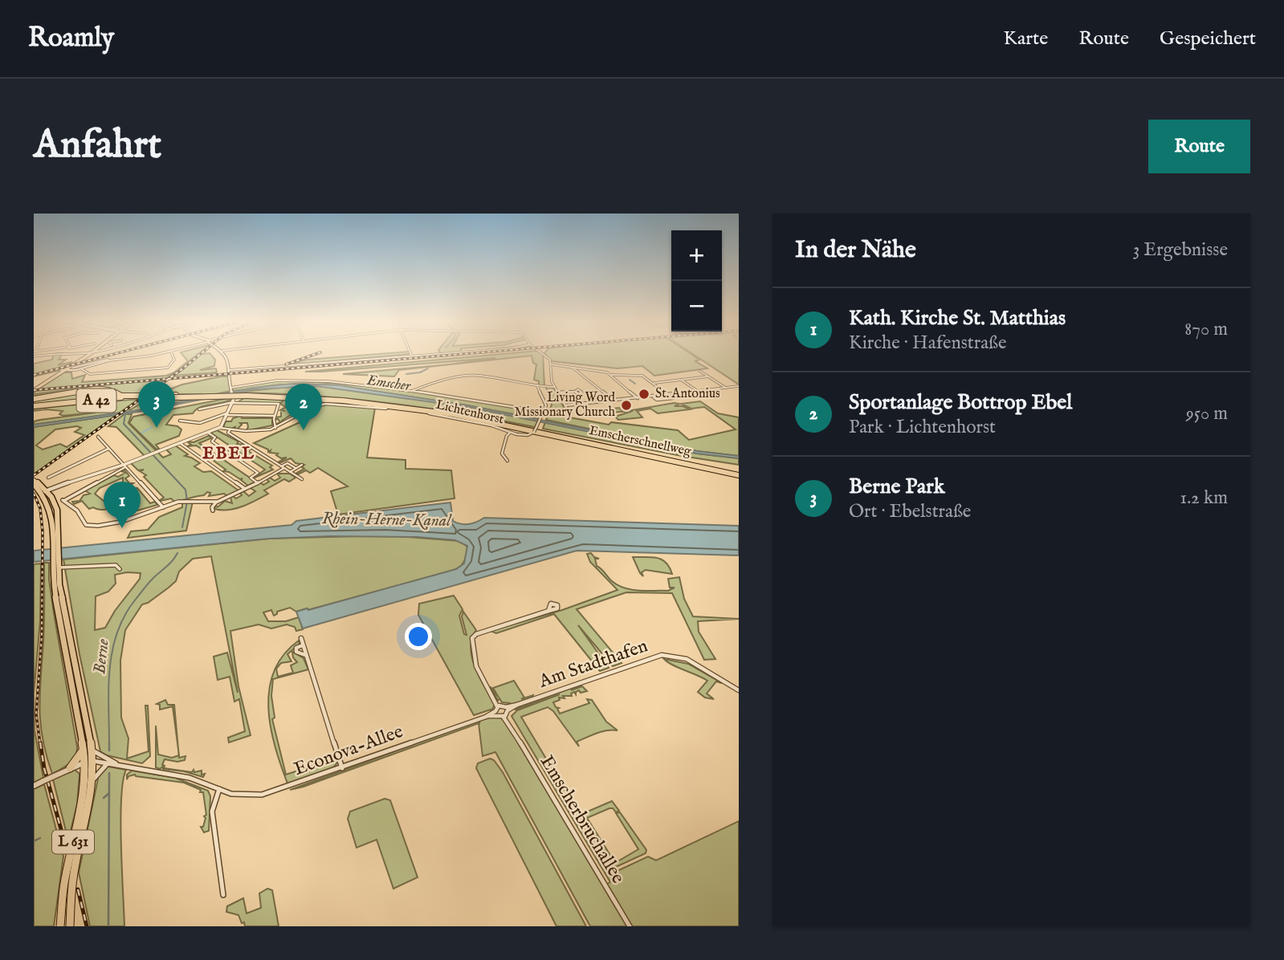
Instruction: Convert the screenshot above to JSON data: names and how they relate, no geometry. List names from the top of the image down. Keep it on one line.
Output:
{"streets":{"highway":["A 42","Emscherschnellweg"],"main road":["L 631"],"street":["Lichtenhorst","Am Stadthafen","Econova-Allee","Emscherbruchallee"]},"crossings":[["A 42","Emscherschnellweg"],["Am Stadthafen","Emscherbruchallee"],["Econova-Allee","L 631"]],"districts":["EBEL"],"water":["Emscher","Rhein-Herne-Kanal","Berne"],"places":["St. Antonius","Living Word Missionary Church"],"page":{"header":"Roamly","nav":["Karte","Route","Gespeichert"],"buttons":"Route","title":"Anfahrt","heading":["In der Nähe","3 Ergebnisse"],"map_buttons":["+","−"],"list":[{"mark":"1","name":"Kath. Kirche St. Matthias","note":"Kirche · Hafenstraße","value":"870 m"},{"mark":"2","name":"Sportanlage Bottrop Ebel","note":"Park · Lichtenhorst","value":"950 m"},{"mark":"3","name":"Berne Park","note":"Ort · Ebelstraße","value":"1.2 km"}],"pins":["3","2","1"]}}
